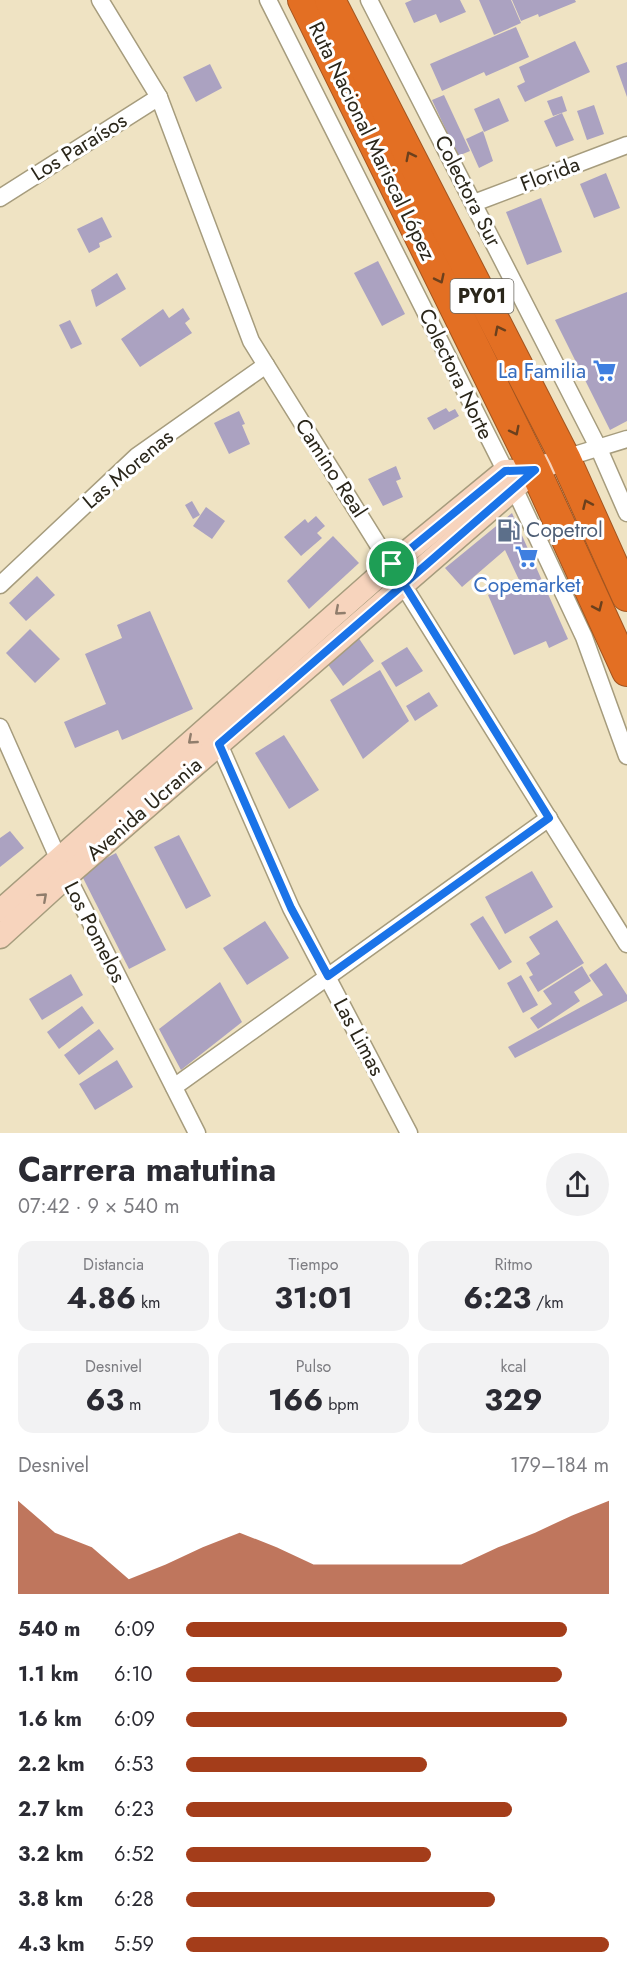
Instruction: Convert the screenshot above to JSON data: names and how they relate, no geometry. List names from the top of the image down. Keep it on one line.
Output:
{"streets":{"highway":["Ruta Nacional Mariscal López","PY01"],"main road":["Avenida Ucrania"],"street":["Los Paraísos","Florida","Colectora Sur","Colectora Norte","Camino Real","Las Morenas","Los Pomelos","Las Limas"]},"crossings":[["Ruta Nacional Mariscal López","Colectora Norte"],["Ruta Nacional Mariscal López","Avenida Ucrania"],["Los Paraísos","Camino Real"],["Florida","Colectora Sur"],["Colectora Sur","Avenida Ucrania"],["Colectora Norte","Avenida Ucrania"],["Camino Real","Las Morenas"],["Camino Real","Avenida Ucrania"],["Avenida Ucrania","Los Pomelos"],["Avenida Ucrania","Las Limas"]],"places":{"supermarket":["La Familia","Copemarket"],"fuel station":["Copetrol"]},"page":{"heading":["Carrera matutina","07:42 · 9 × 540 m"],"stats":[["Distancia","4.86 km"],["Tiempo","31:01"],["Ritmo","6:23 /km"],["Desnivel","63 m"],["Pulso","166 bpm"],["kcal","329"]],"chart":["Desnivel","179–184 m"],"list":[{"name":"540 m","note":"6:09"},{"name":"1.1 km","note":"6:10"},{"name":"1.6 km","note":"6:09"},{"name":"2.2 km","note":"6:53"},{"name":"2.7 km","note":"6:23"},{"name":"3.2 km","note":"6:52"},{"name":"3.8 km","note":"6:28"},{"name":"4.3 km","note":"5:59"}]}}
